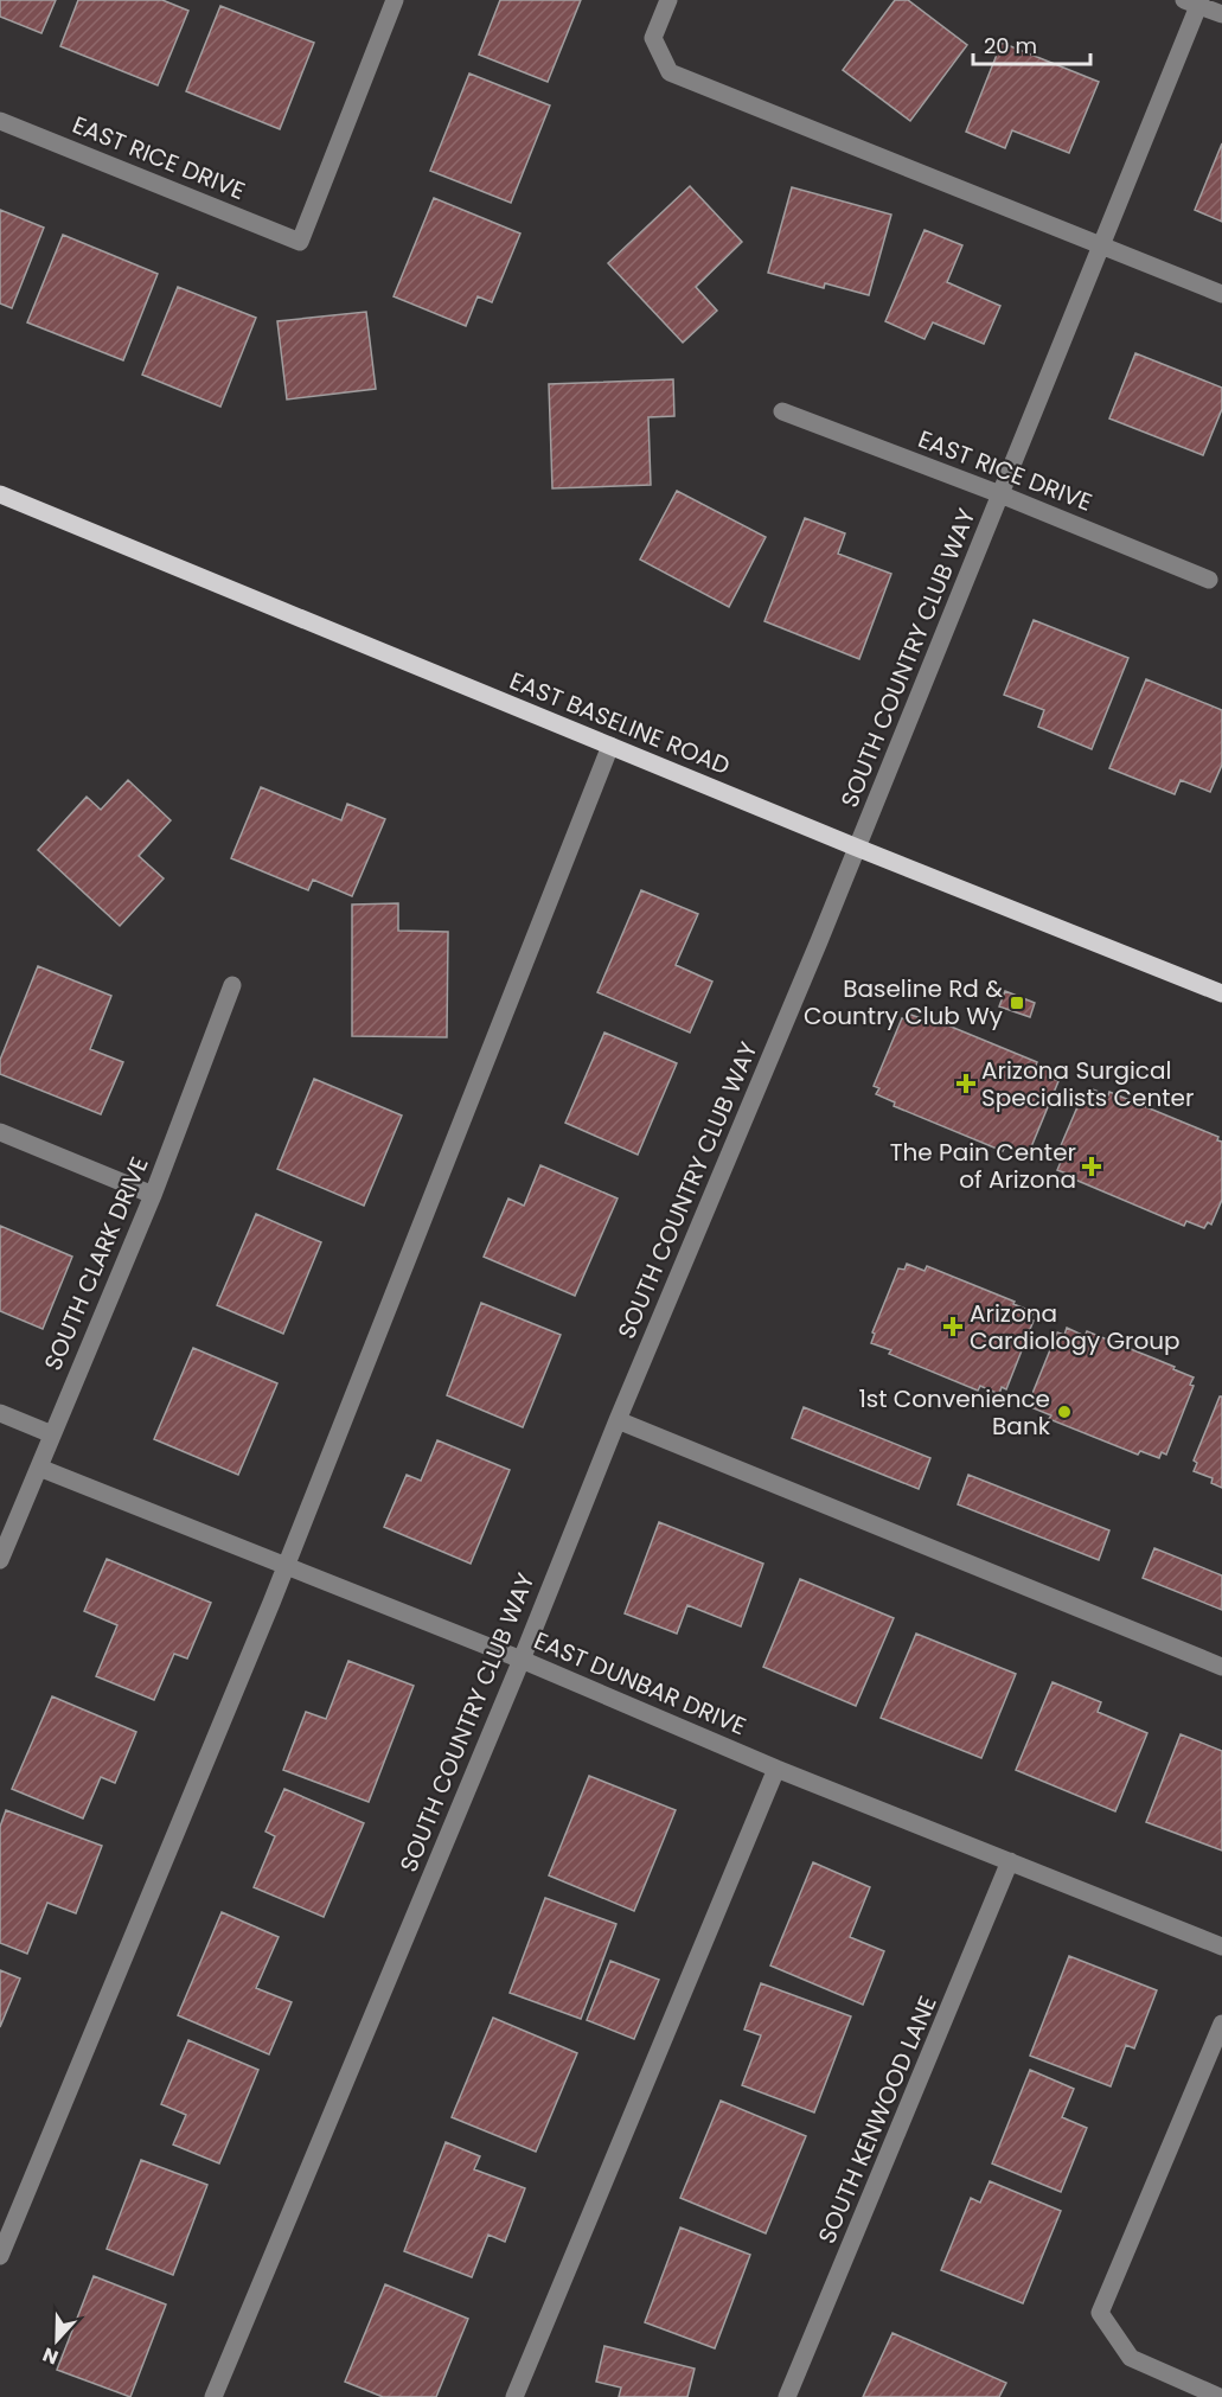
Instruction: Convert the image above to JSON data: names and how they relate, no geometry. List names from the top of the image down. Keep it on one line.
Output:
{"streets":{"main road":["EAST BASELINE ROAD"],"street":["EAST RICE DRIVE","SOUTH COUNTRY CLUB WAY","SOUTH CLARK DRIVE","EAST DUNBAR DRIVE","SOUTH KENWOOD LANE"]},"crossings":[["EAST RICE DRIVE","SOUTH COUNTRY CLUB WAY"],["SOUTH COUNTRY CLUB WAY","EAST BASELINE ROAD"],["SOUTH COUNTRY CLUB WAY","EAST DUNBAR DRIVE"],["SOUTH CLARK DRIVE","EAST DUNBAR DRIVE"],["EAST DUNBAR DRIVE","SOUTH KENWOOD LANE"]],"places":{"transit":["Baseline Rd & Country Club Wy"],"health":["Arizona Surgical Specialists Center","The Pain Center of Arizona","Arizona Cardiology Group"],"other":["1st Convenience Bank"]},"scale_bar":"20 m","north":"bottom"}
